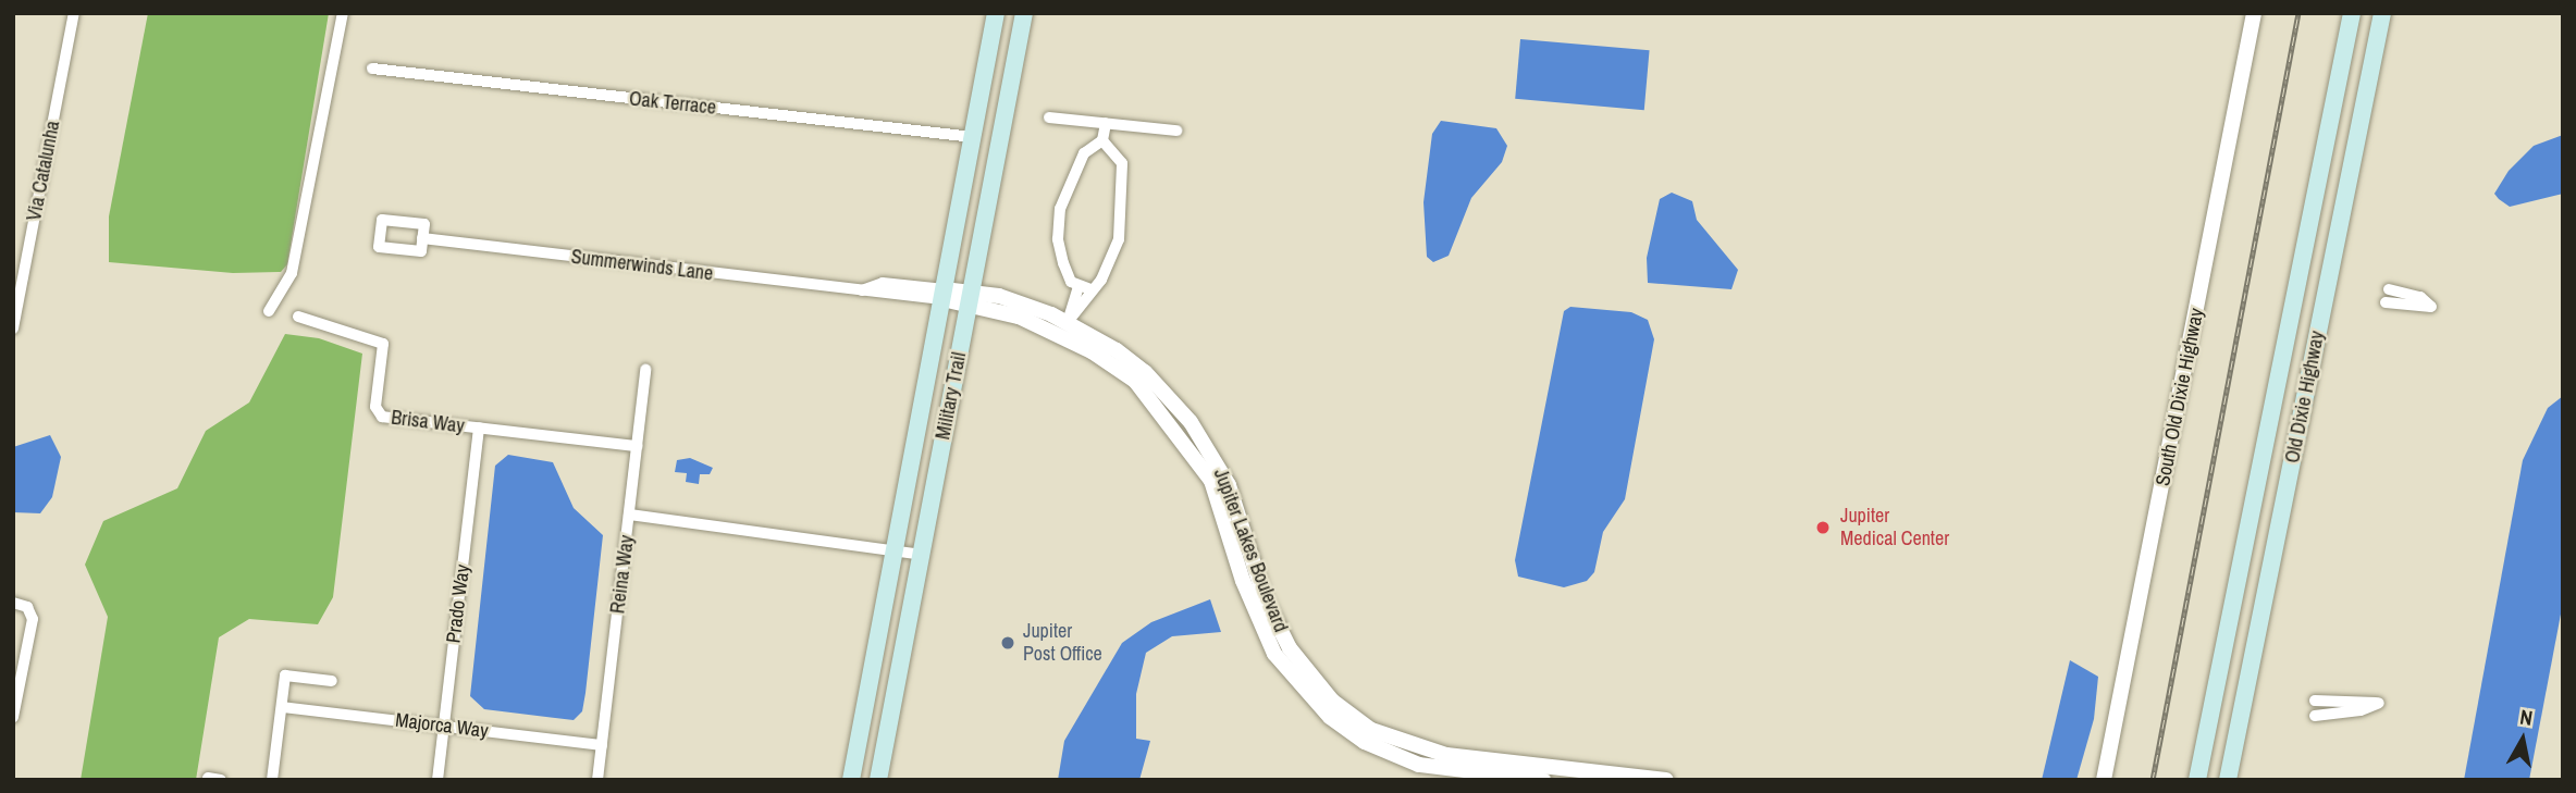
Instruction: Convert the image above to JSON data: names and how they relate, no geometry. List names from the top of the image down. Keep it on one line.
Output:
{"streets":{"main road":["Military Trail","Old Dixie Highway"],"street":["Oak Terrace","Via Catalunha","Summerwinds Lane","South Old Dixie Highway","Brisa Way","Jupiter Lakes Boulevard","Reina Way","Prado Way","Majorca Way"]},"crossings":[["Oak Terrace","Military Trail"],["Summerwinds Lane","Military Trail"],["Summerwinds Lane","Jupiter Lakes Boulevard"],["Military Trail","Jupiter Lakes Boulevard"],["Brisa Way","Reina Way"],["Brisa Way","Prado Way"],["Reina Way","Majorca Way"],["Prado Way","Majorca Way"]],"places":["Jupiter Medical Center","Jupiter Post Office"],"north":"top"}
